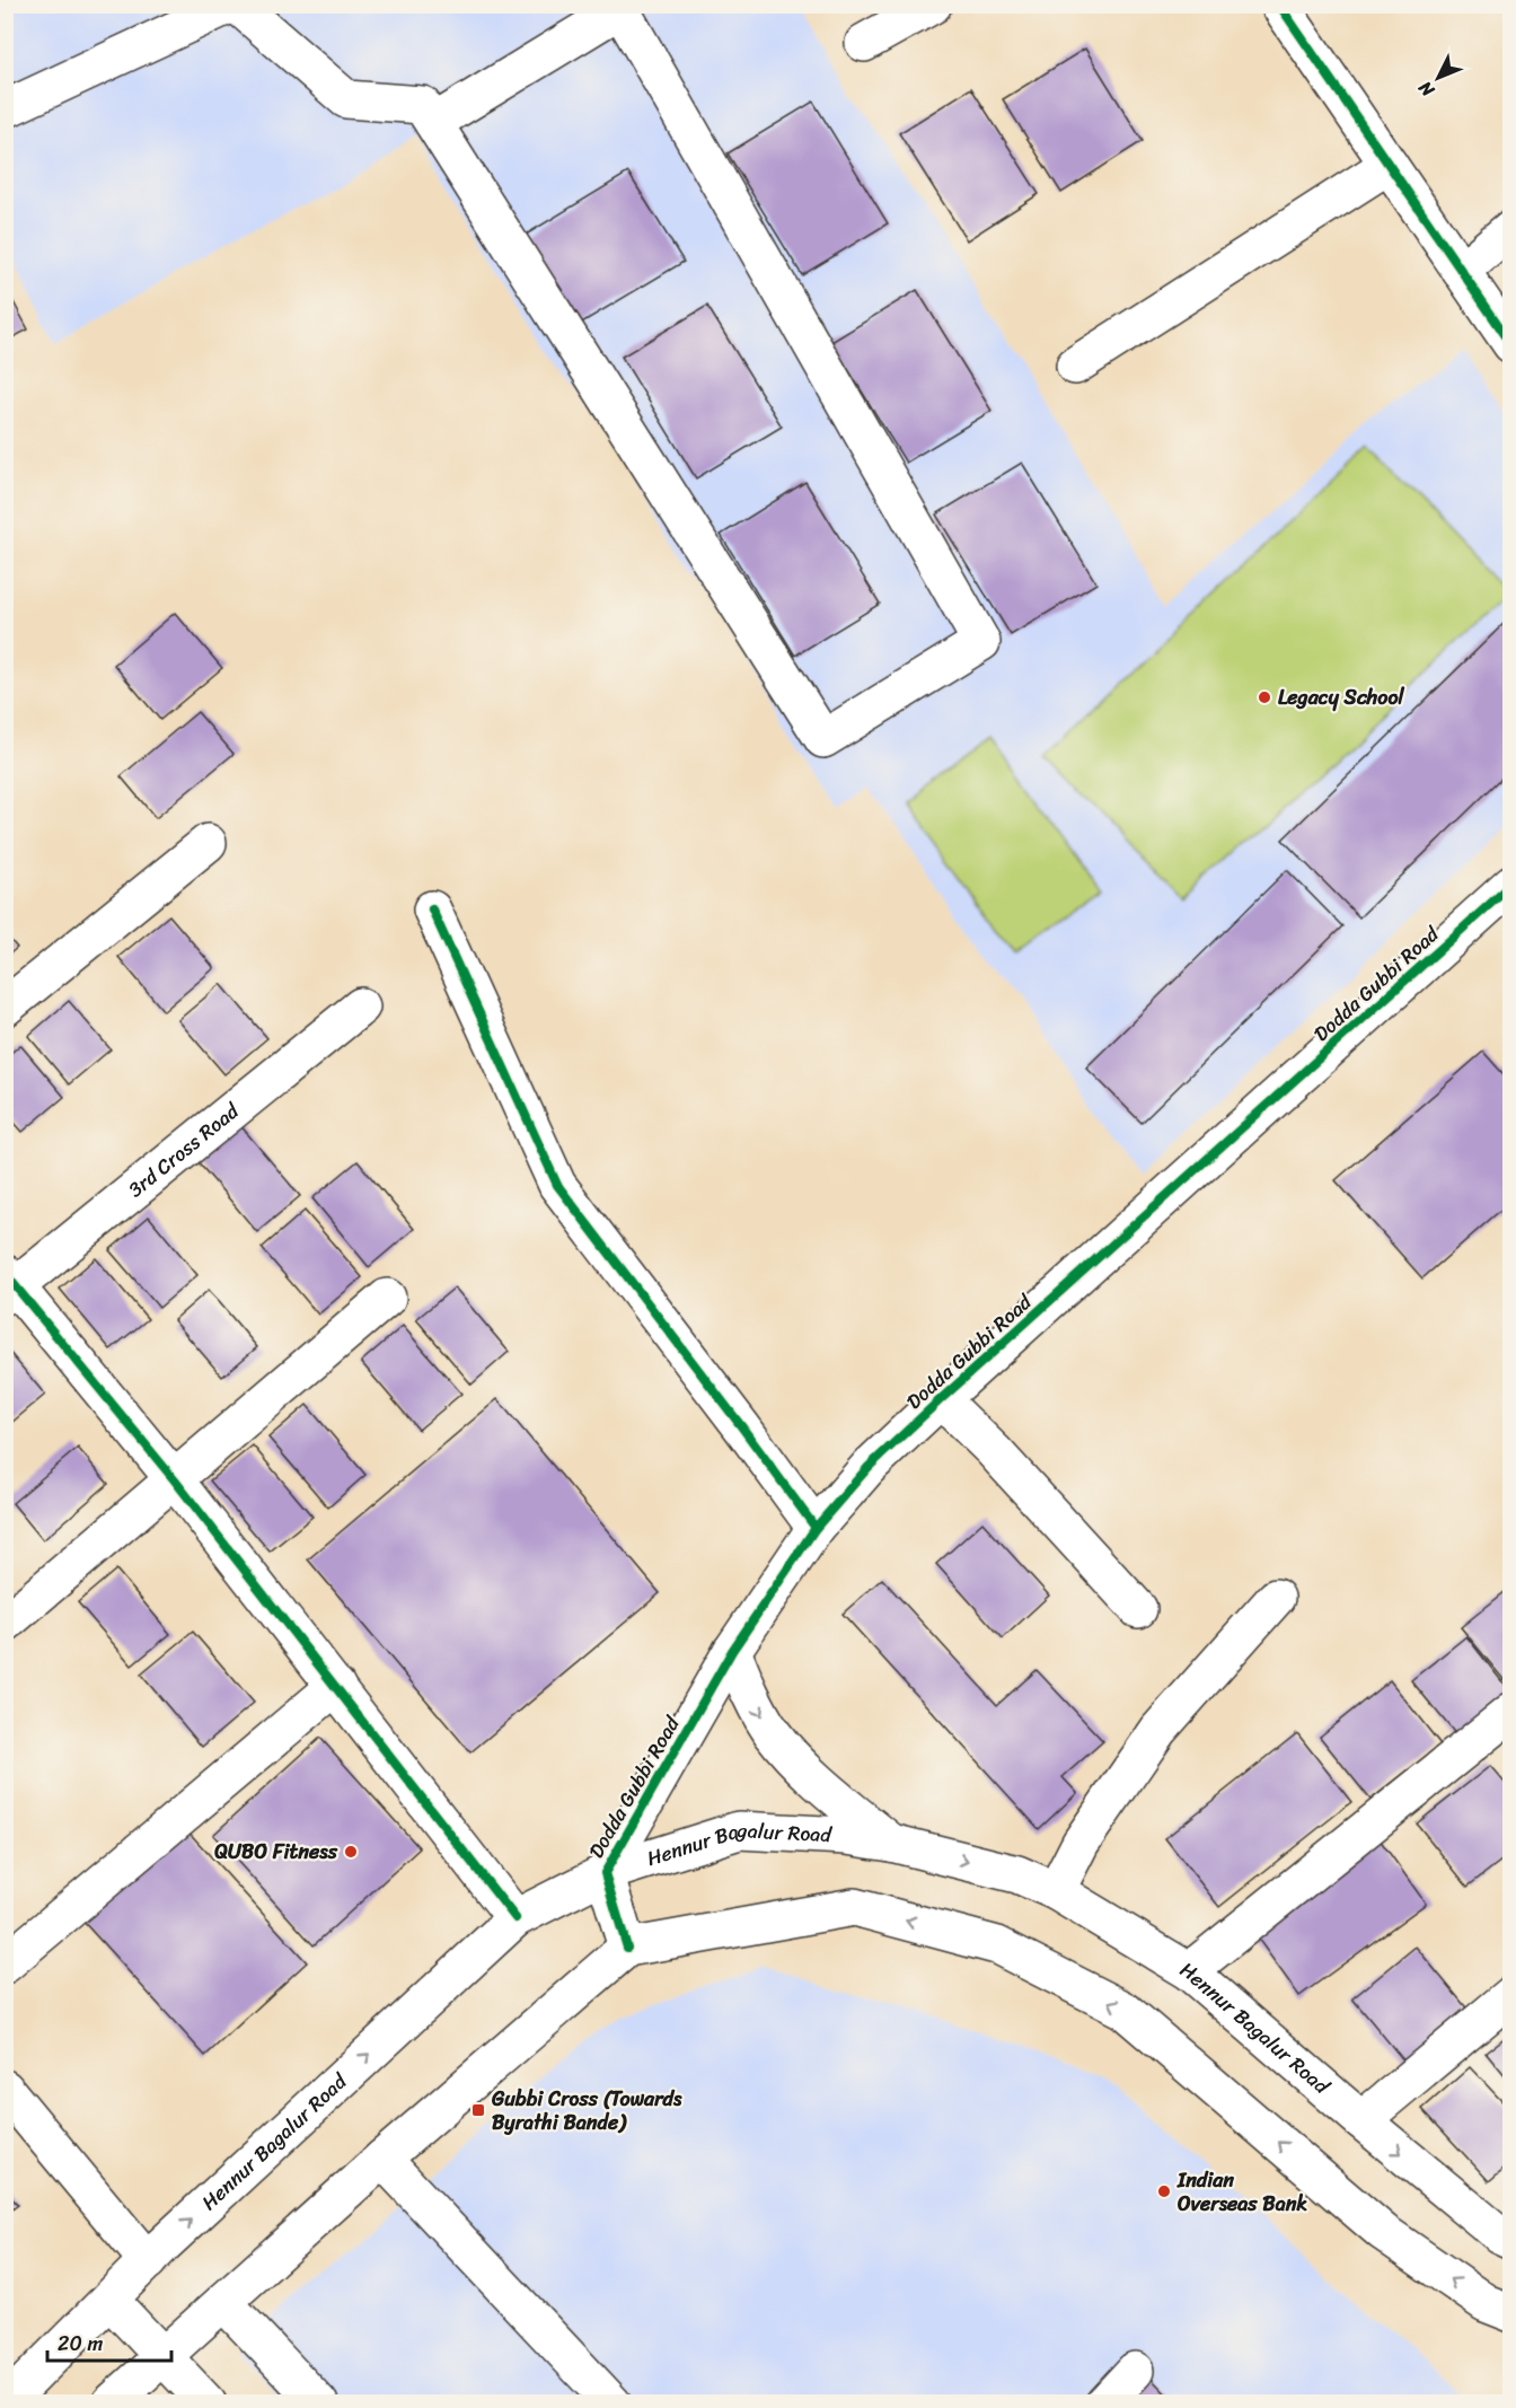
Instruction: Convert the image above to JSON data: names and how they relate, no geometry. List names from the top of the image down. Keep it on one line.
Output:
{"streets":{"street":["Dodda Gubbi Road","3rd Cross Road","Hennur Bagalur Road"]},"crossings":[["Dodda Gubbi Road","Hennur Bagalur Road"]],"places":{"other":["Legacy School","QUBO Fitness","Indian Overseas Bank"],"transit":["Gubbi Cross (Towards Byrathi Bande)"]},"scale_bar":"20 m","north":"bottom left"}
